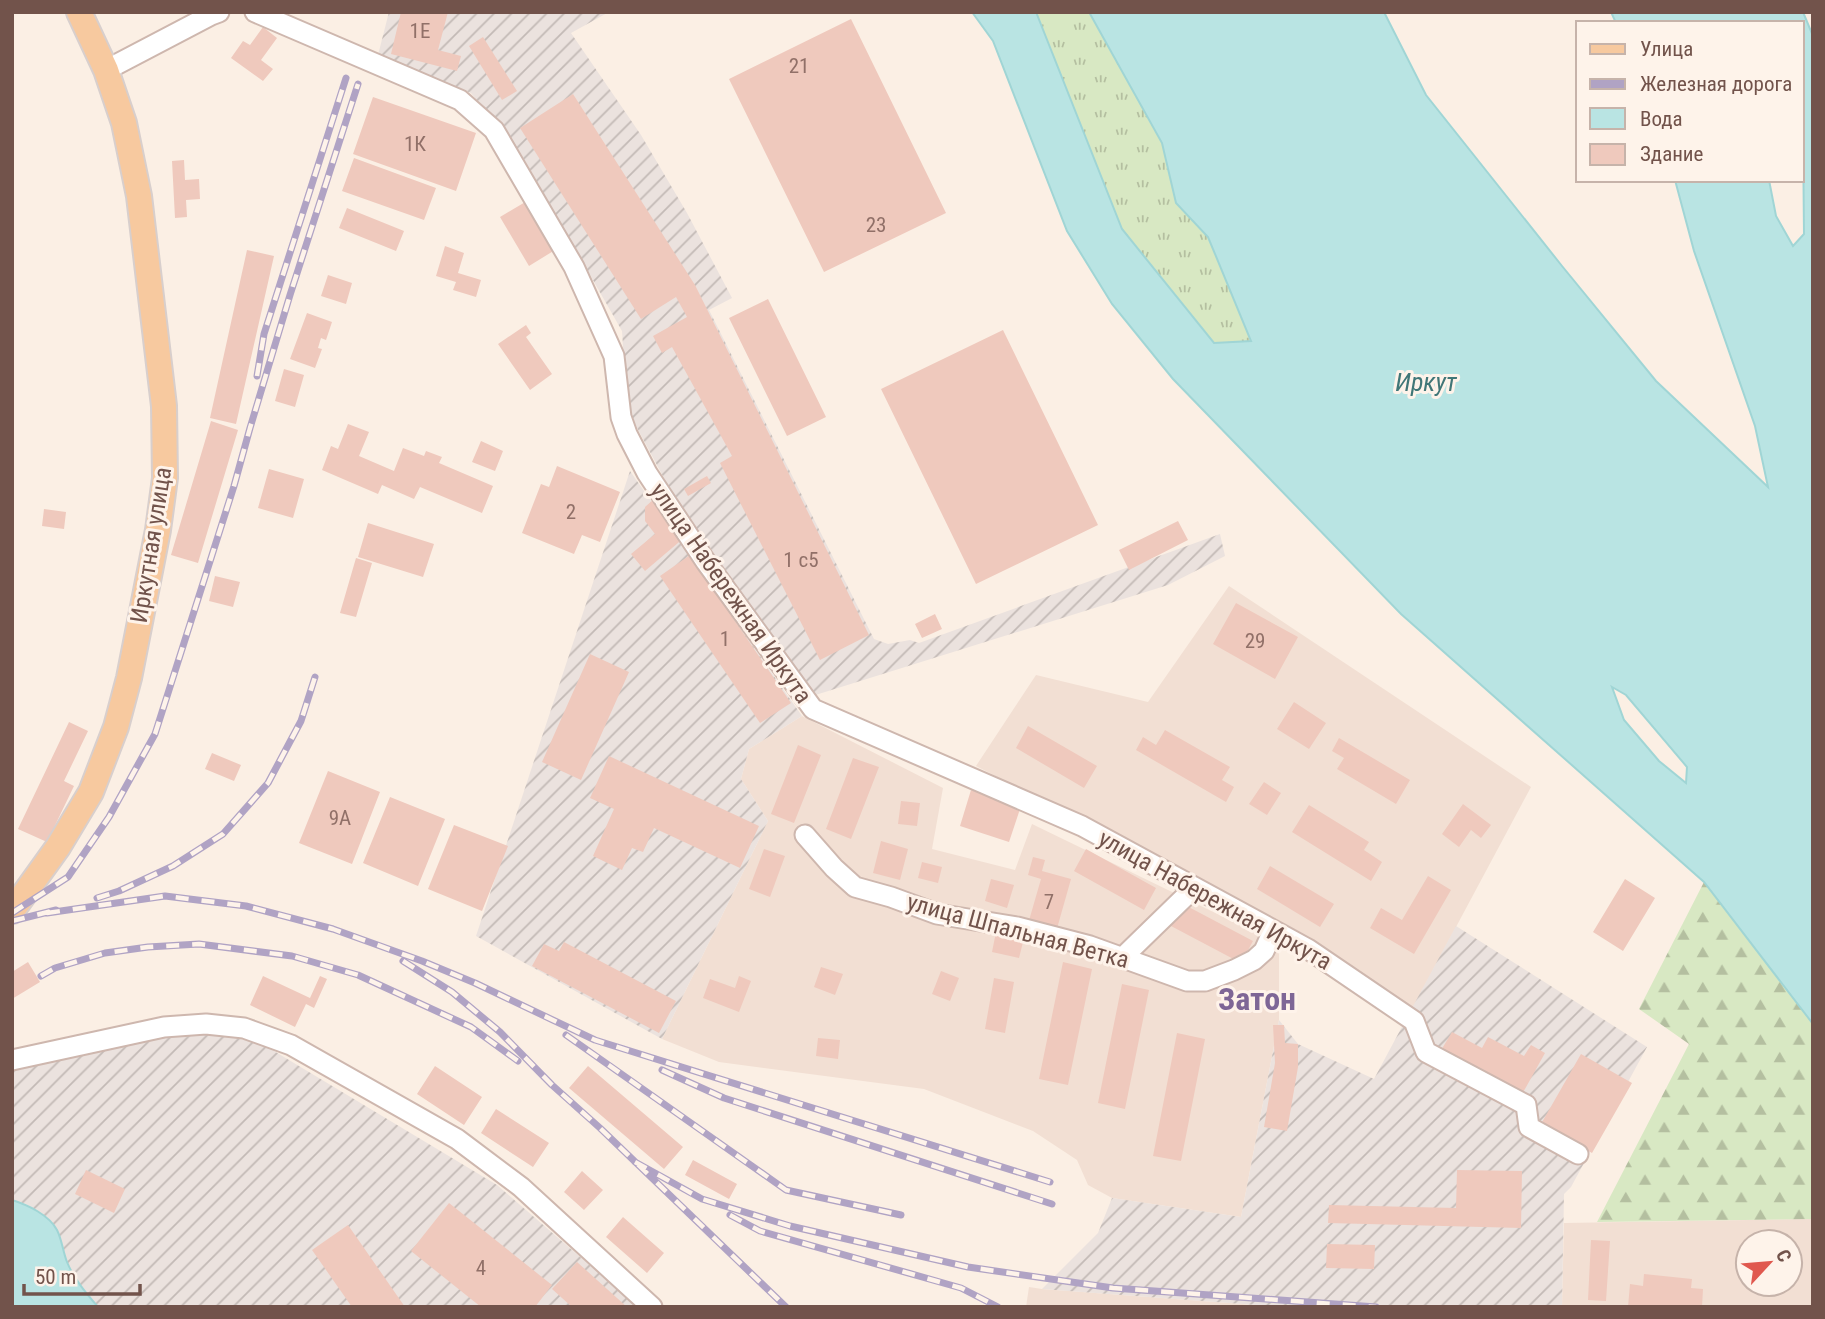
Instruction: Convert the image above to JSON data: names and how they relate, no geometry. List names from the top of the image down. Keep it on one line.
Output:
{"streets":{"main road":["Иркутная улица"],"street":["улица Набережная Иркута","улица Шпальная Ветка"]},"crossings":[["улица Набережная Иркута","улица Шпальная Ветка"]],"districts":["Затон"],"water":["Иркут"],"house_numbers":["1Е","21","1К","23","2","1 с5","1","29","9А","7","4"],"legend":["Улица","Железная дорога","Вода","Здание"],"scale_bar":"50 m","north":"top right"}
